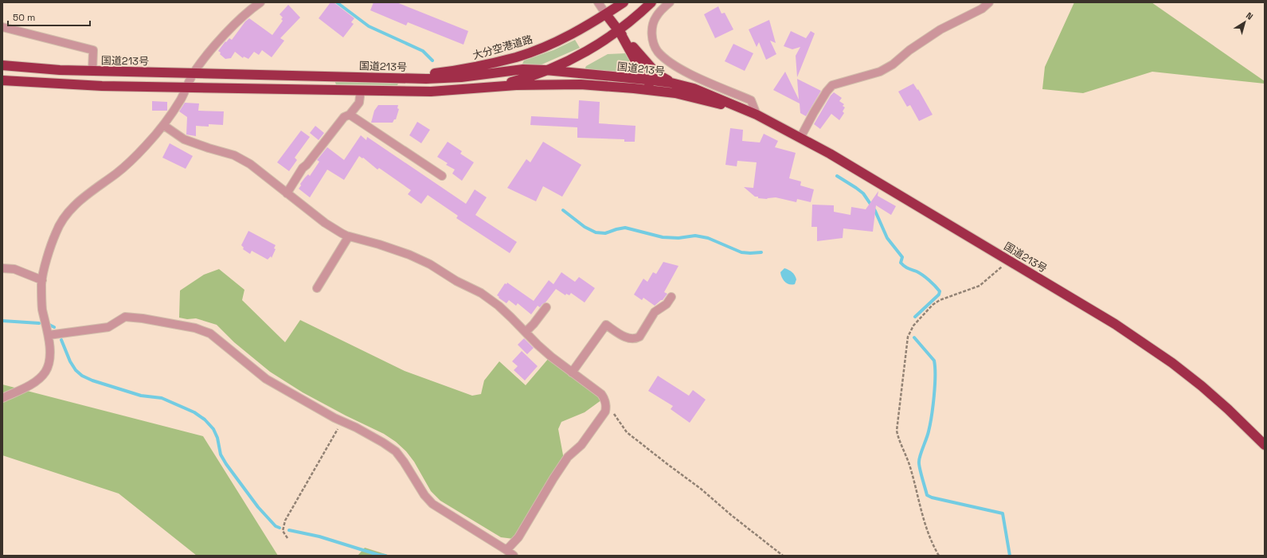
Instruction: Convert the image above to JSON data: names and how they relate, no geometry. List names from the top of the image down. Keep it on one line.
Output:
{"streets":{"highway":["大分空港道路","国道213号"]},"crossings":[["大分空港道路","国道213号"]],"scale_bar":"50 m","north":"top right"}
